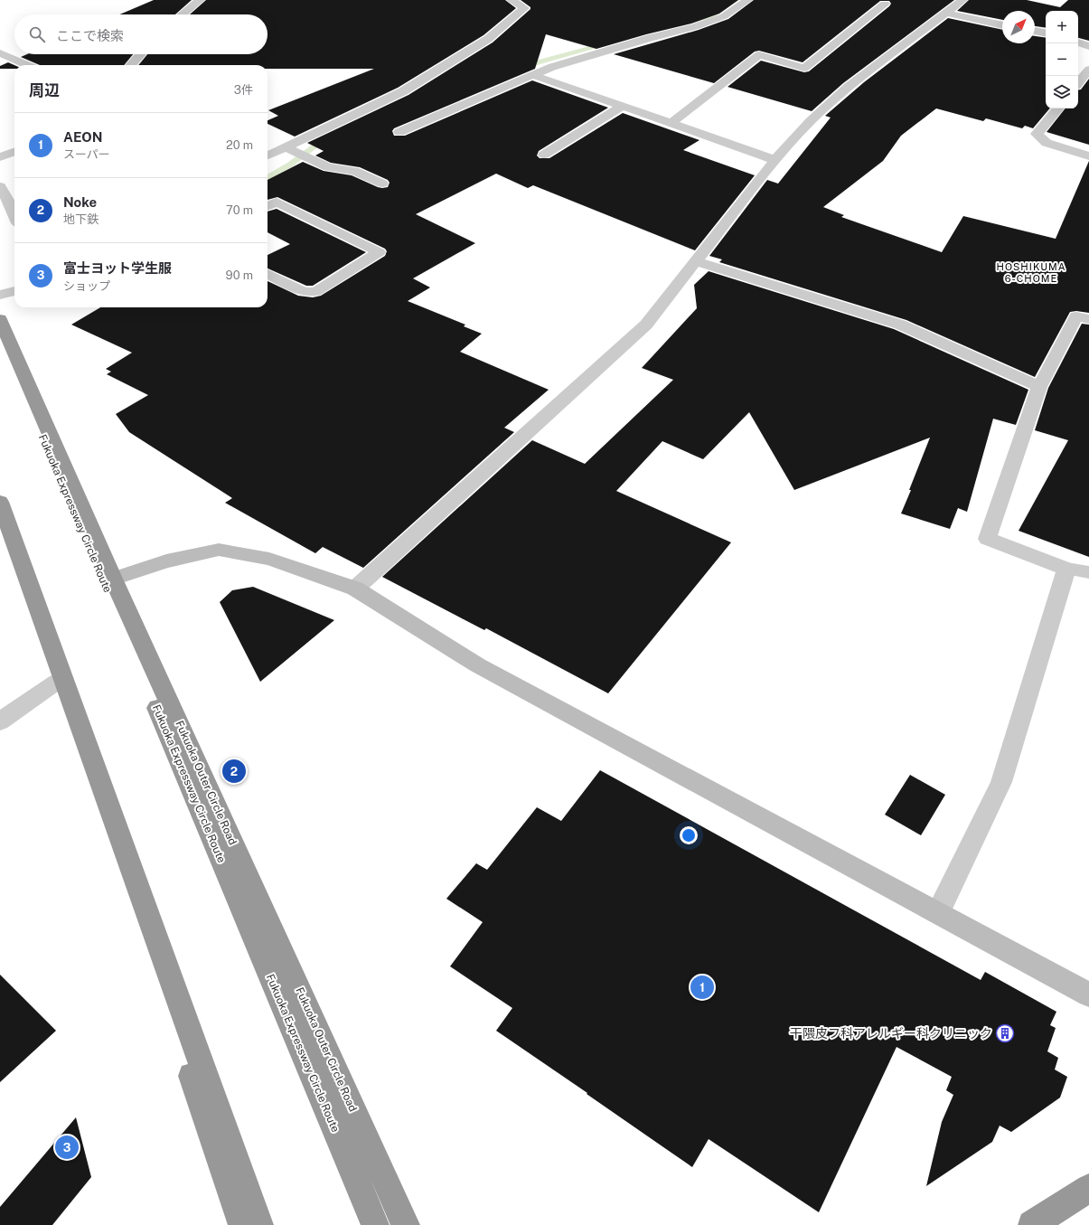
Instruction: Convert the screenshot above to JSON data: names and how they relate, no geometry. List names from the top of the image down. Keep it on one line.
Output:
{"streets":{"highway":["Fukuoka Expressway Circle Route","Fukuoka Outer Circle Road"]},"districts":["HOSHIKUMA 6-CHOME"],"places":{"building":["干隈皮フ科アレルギー科クリニック"]},"north":"top right","page":{"map_buttons":["+","−"],"search":"ここで検索","heading":["周辺","3件"],"list":[{"mark":"1","name":"AEON","note":"スーパー","value":"20 m"},{"mark":"2","name":"Noke","note":"地下鉄","value":"70 m"},{"mark":"3","name":"富士ヨット学生服","note":"ショップ","value":"90 m"}],"pins":["2","1","3"]}}
